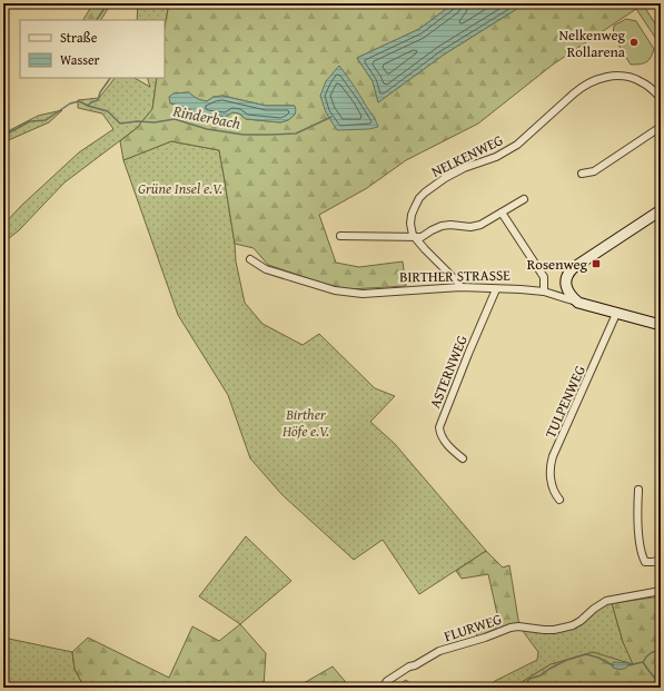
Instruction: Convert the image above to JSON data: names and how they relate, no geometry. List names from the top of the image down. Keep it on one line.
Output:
{"streets":{"street":["NELKENWEG","BIRTHER STRASSE","ASTERNWEG","TULPENWEG","FLURWEG"]},"crossings":[["BIRTHER STRASSE","ASTERNWEG"],["BIRTHER STRASSE","TULPENWEG"]],"water":["Rinderbach"],"parks":["Grüne Insel e.V.","Birther Höfe e.V."],"places":{"other":["Nelkenweg Rollarena"],"transit":["Rosenweg"]},"legend":["Straße","Wasser"]}
